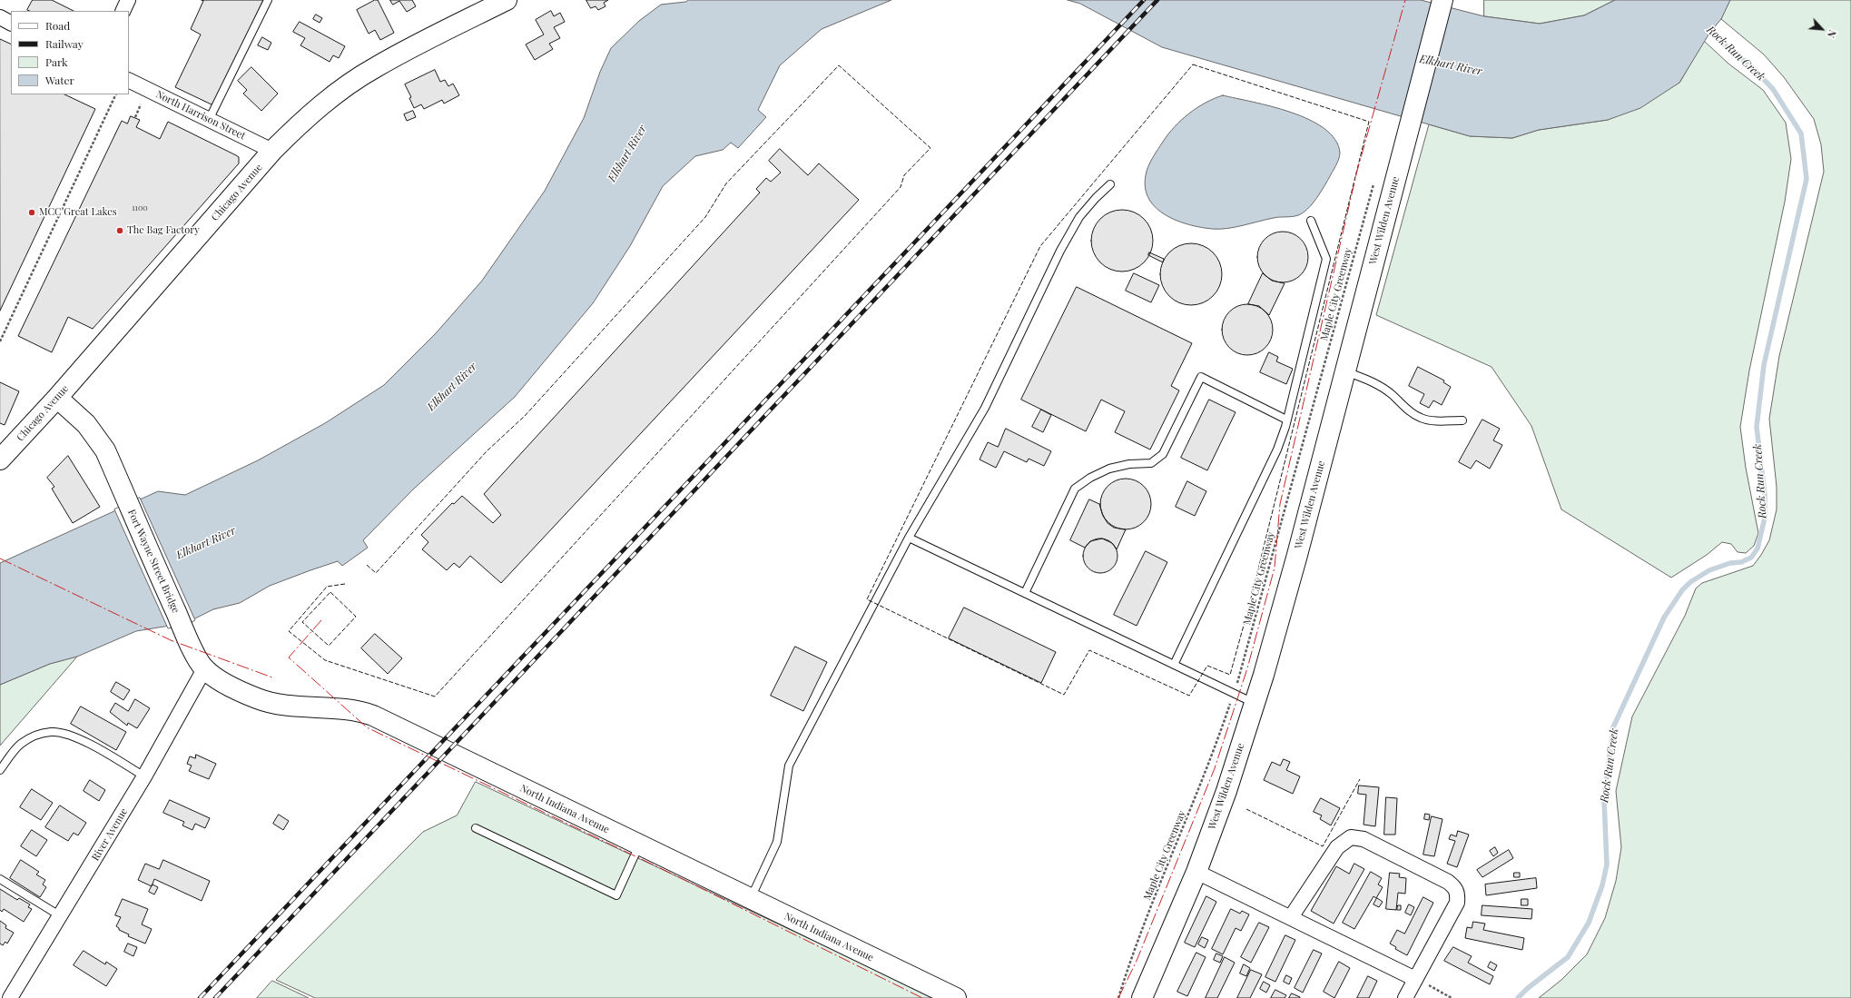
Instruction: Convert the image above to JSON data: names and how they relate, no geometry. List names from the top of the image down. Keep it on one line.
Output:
{"streets":{"street":["North Harrison Street","Chicago Avenue","West Wilden Avenue","Fort Wayne Street Bridge","North Indiana Avenue","River Avenue"],"path":["Maple City Greenway"]},"crossings":[["North Harrison Street","Chicago Avenue"],["Chicago Avenue","Fort Wayne Street Bridge"],["Fort Wayne Street Bridge","North Indiana Avenue"],["North Indiana Avenue","River Avenue"]],"water":["Rock Run Creek","Elkhart River"],"places":["MCC Great Lakes","The Bag Factory"],"house_numbers":["1100"],"legend":["Road","Railway","Park","Water"],"north":"bottom right"}
